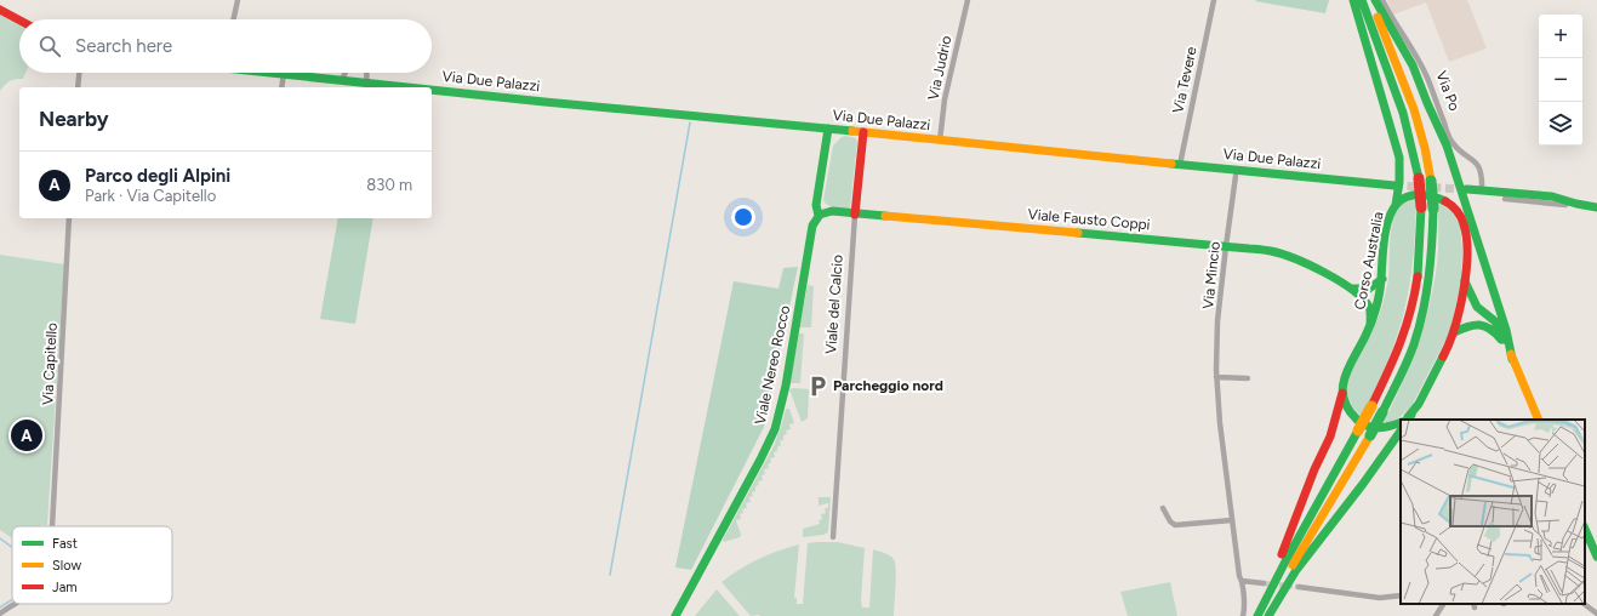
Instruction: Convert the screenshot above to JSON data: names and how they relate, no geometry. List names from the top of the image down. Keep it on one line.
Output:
{"streets":{"main road":["Via Due Palazzi","Viale Fausto Coppi","Corso Australia","Viale del Calcio","Viale Nereo Rocco"],"street":["Via Judrio","Via Tevere","Via Po","Via Mincio","Via Capitello"]},"crossings":[["Via Judrio","Via Due Palazzi"],["Via Tevere","Via Due Palazzi"],["Via Due Palazzi","Viale del Calcio"],["Via Due Palazzi","Viale Nereo Rocco"],["Viale Fausto Coppi","Corso Australia"],["Viale Fausto Coppi","Via Mincio"],["Viale Fausto Coppi","Viale del Calcio"],["Viale Fausto Coppi","Viale Nereo Rocco"]],"places":{"parking":["Parcheggio nord"]},"legend":["Fast","Slow","Jam"],"page":{"map_buttons":["+","−"],"search":"Search here","heading":"Nearby","list":[{"mark":"A","name":"Parco degli Alpini","note":"Park · Via Capitello","value":"830 m"}],"pins":"A"}}
